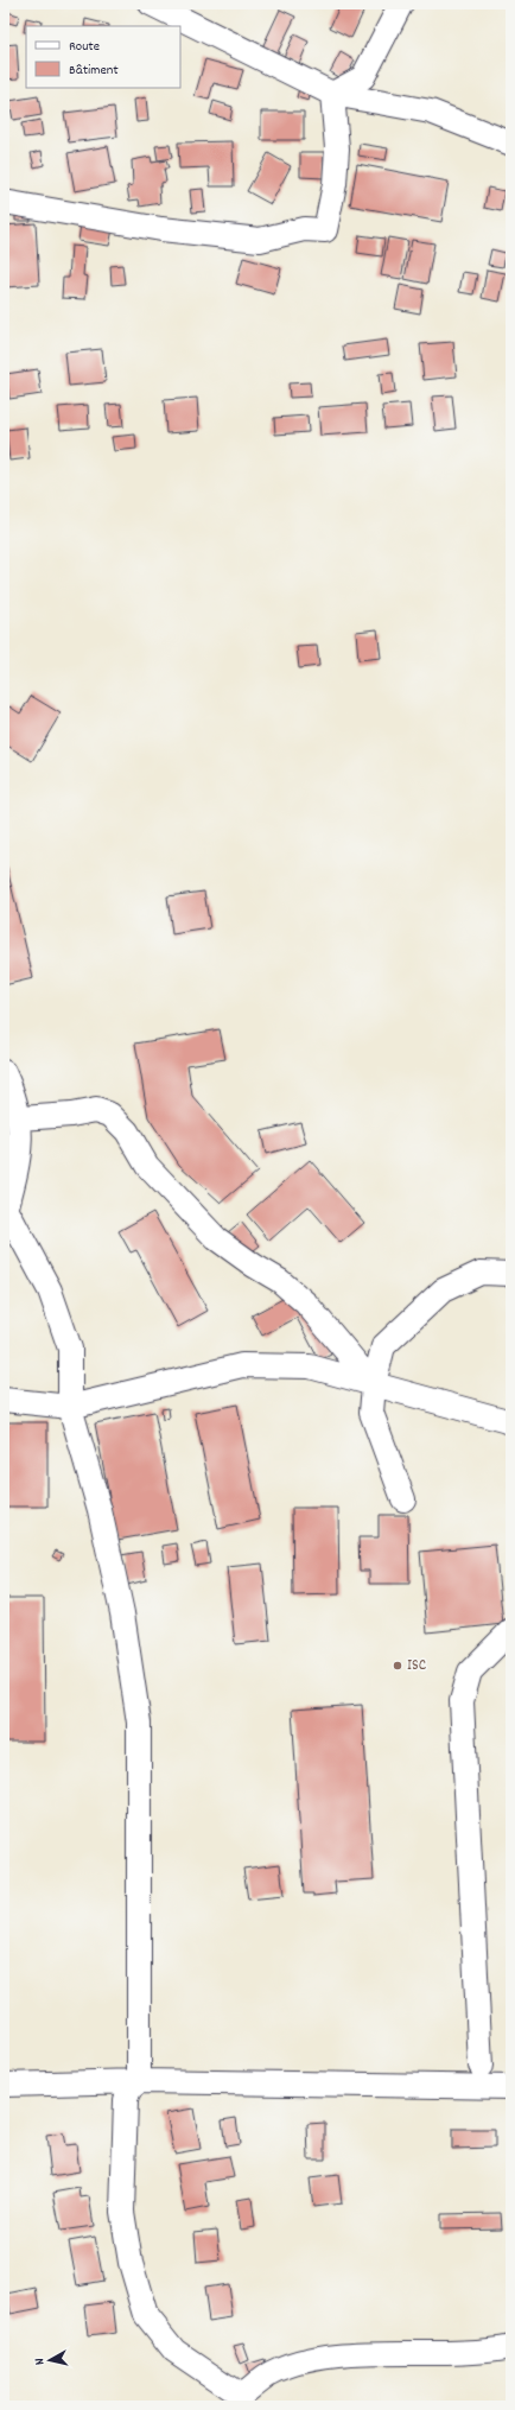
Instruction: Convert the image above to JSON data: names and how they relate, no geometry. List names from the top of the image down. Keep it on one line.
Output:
{"places":["ISC"],"legend":["Route","Bâtiment"],"north":"left"}
